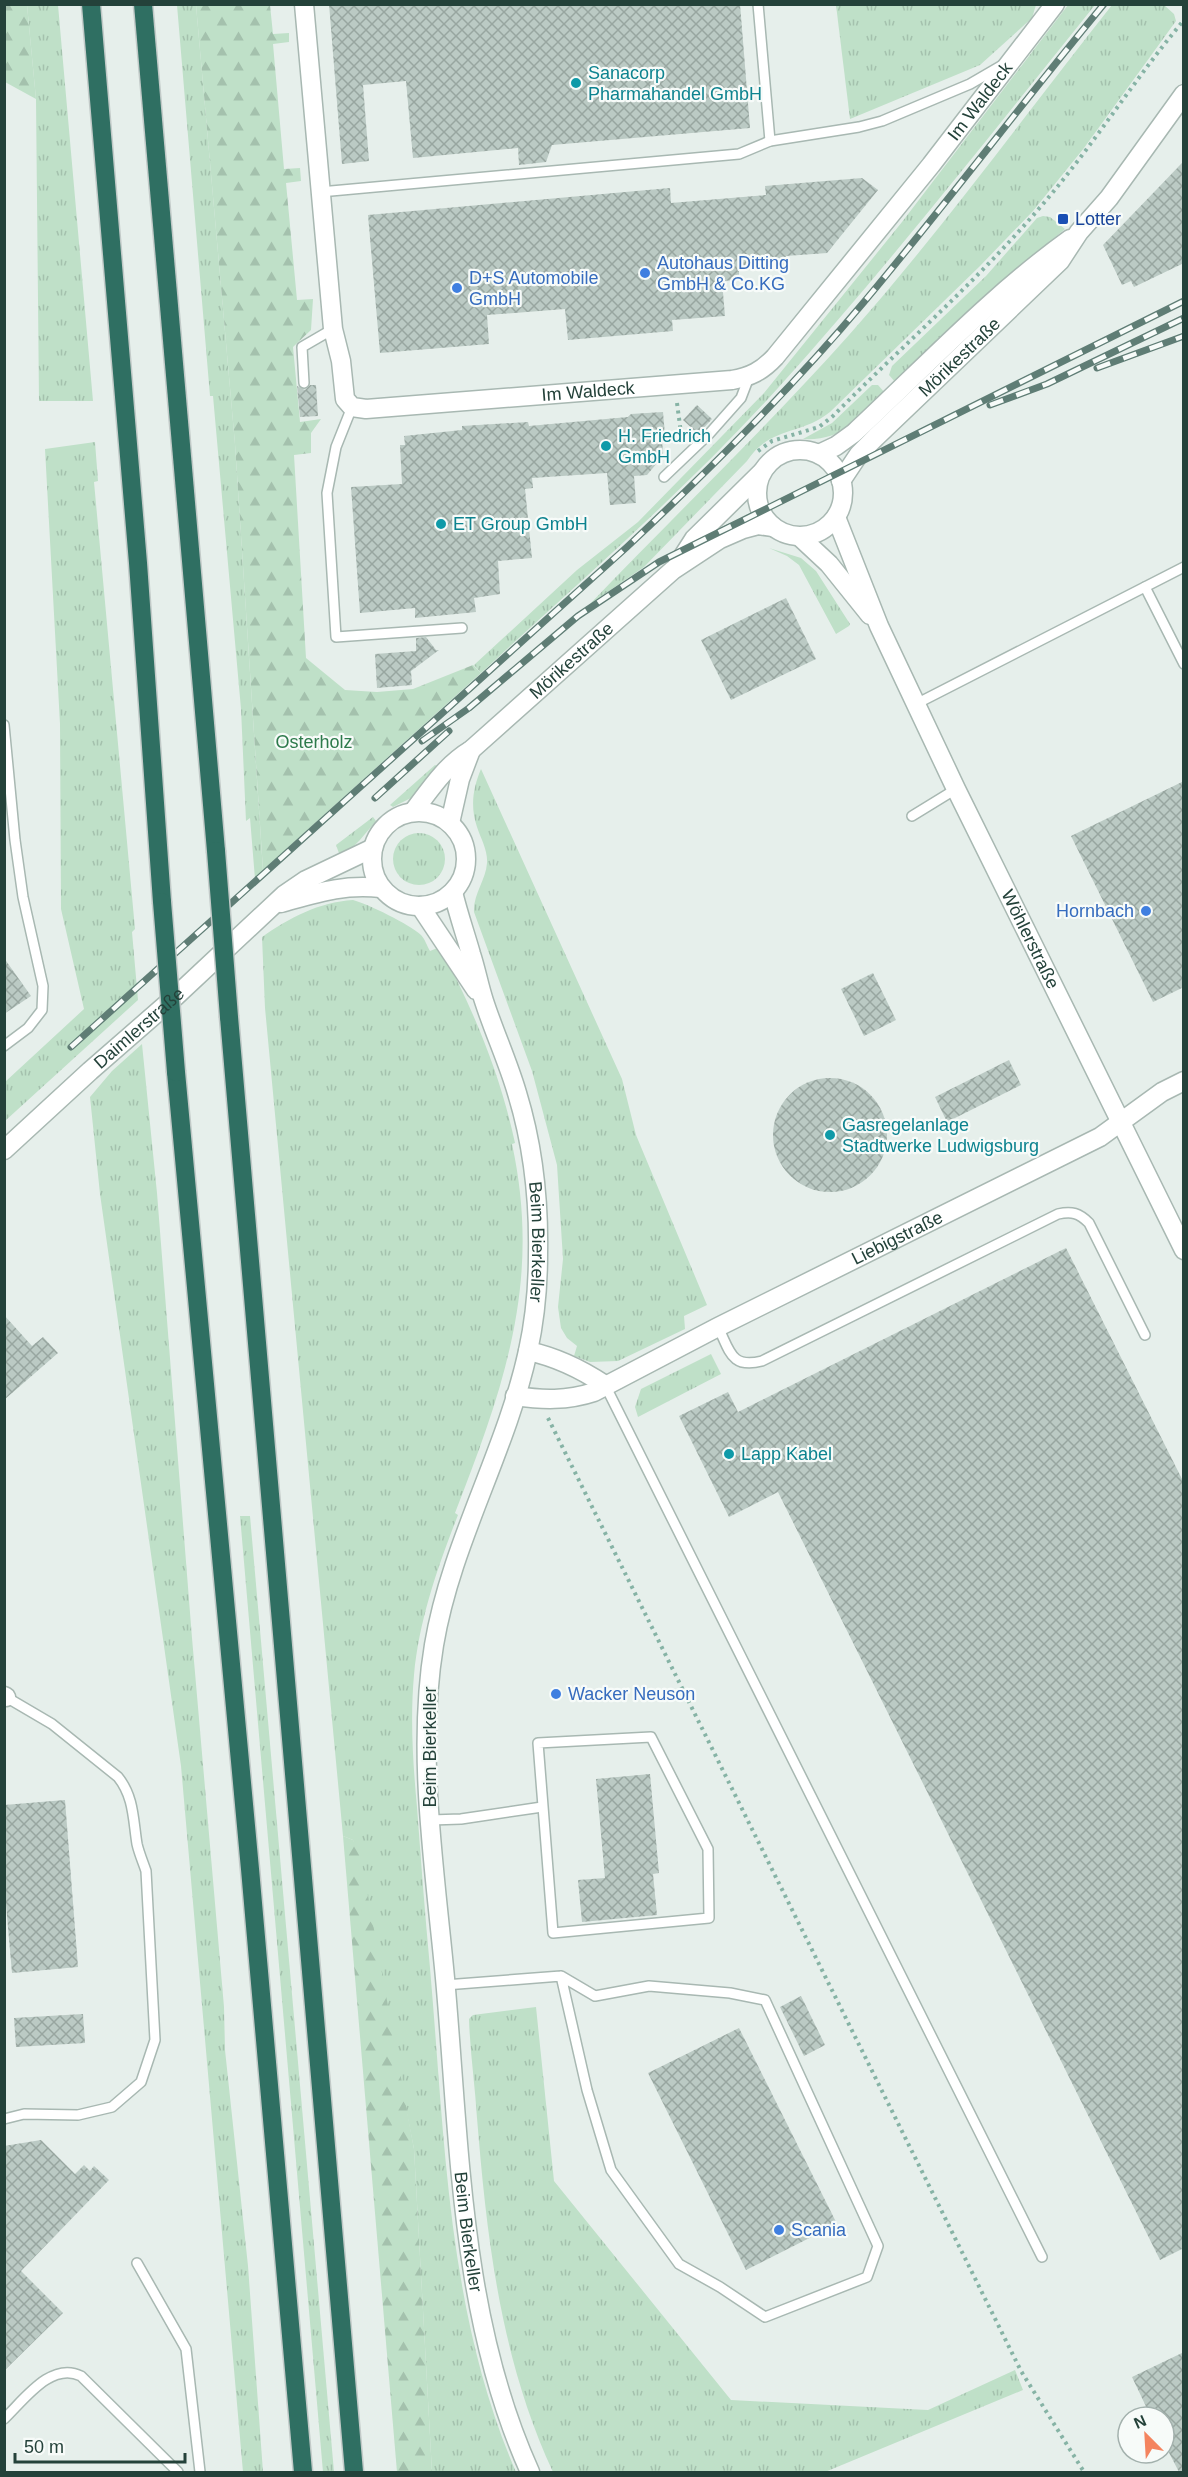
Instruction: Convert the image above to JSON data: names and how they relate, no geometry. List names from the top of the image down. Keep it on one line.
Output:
{"streets":{"street":["Im Waldeck","Mörikestraße","Wöhlerstraße","Daimlerstraße","Liebigstraße","Beim Bierkeller"]},"crossings":[["Mörikestraße","Wöhlerstraße"],["Mörikestraße","Daimlerstraße"],["Mörikestraße","Beim Bierkeller"],["Wöhlerstraße","Liebigstraße"],["Daimlerstraße","Beim Bierkeller"],["Liebigstraße","Beim Bierkeller"]],"parks":["Osterholz"],"places":{"other":["Sanacorp Pharmahandel GmbH","Autohaus Ditting GmbH & Co.KG","D+S Automobile GmbH","H. Friedrich GmbH","ET Group GmbH","Hornbach","Gasregelanlage Stadtwerke Ludwigsburg","Lapp Kabel","Wacker Neuson","Scania"],"transit":["Lotter"]},"scale_bar":"50 m","north":"top left"}
